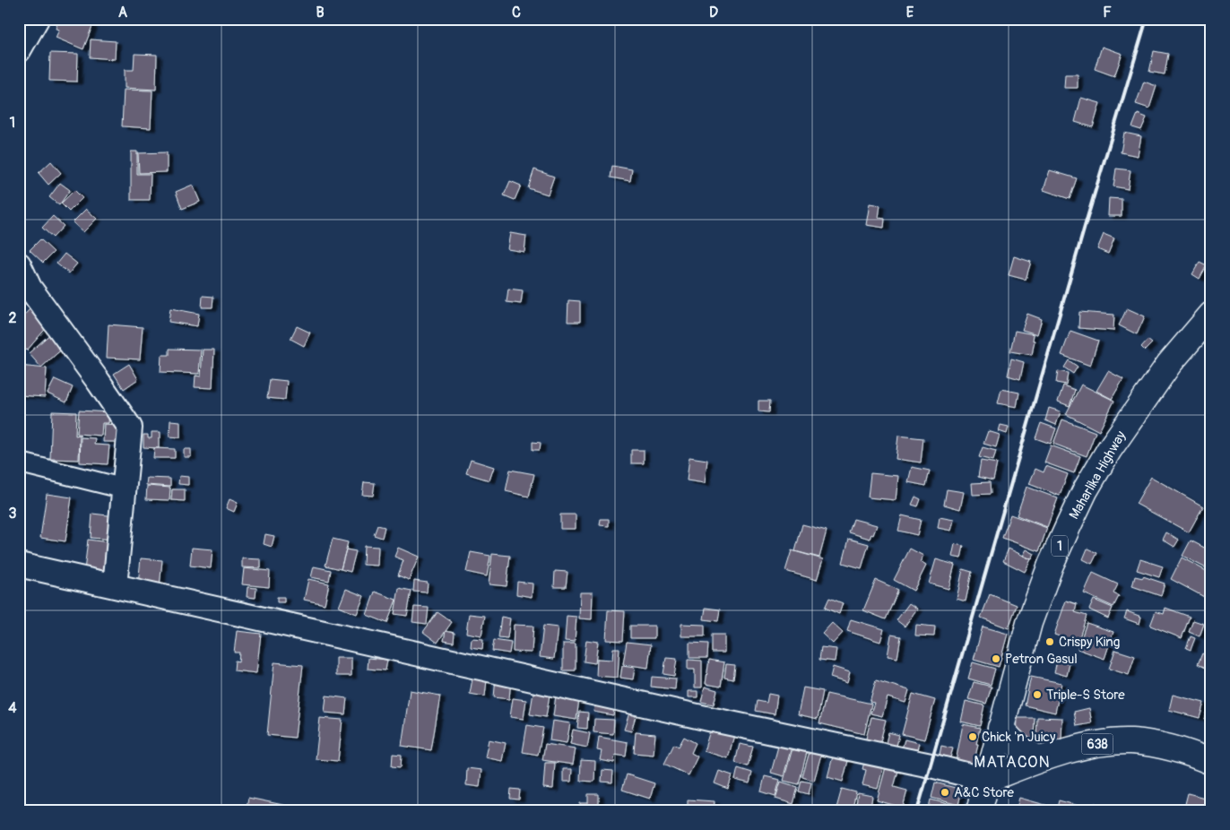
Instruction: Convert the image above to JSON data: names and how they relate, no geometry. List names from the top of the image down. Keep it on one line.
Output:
{"streets":{"main road":["Maharlika Highway","1","638"]},"crossings":[["Maharlika Highway","638"]],"districts":["MATACON"],"places":["Crispy King","Petron Gasul","Triple-S Store","Chick 'n Juicy","A&C Store"],"grid":{"columns":["A","B","C","D","E","F"],"rows":["1","2","3","4"]}}
